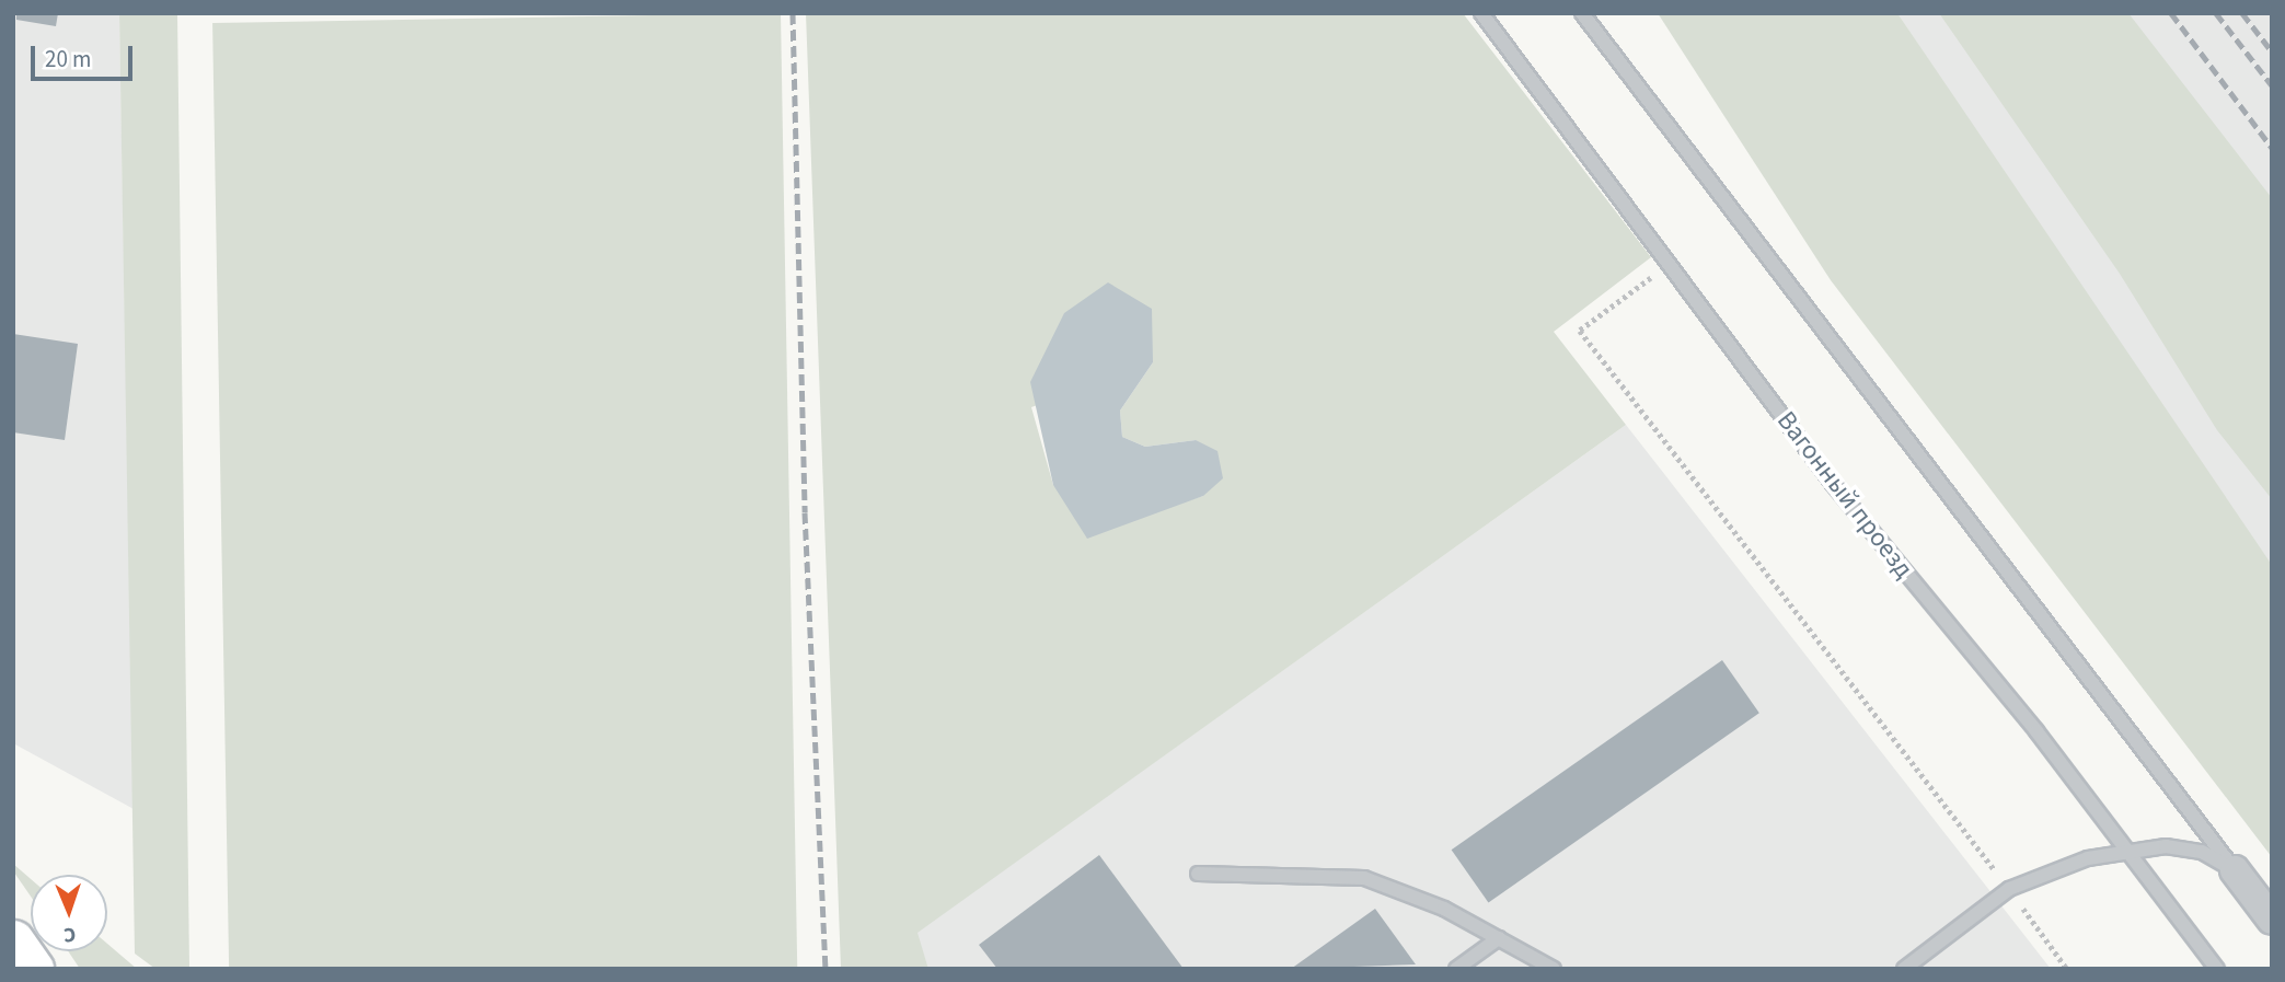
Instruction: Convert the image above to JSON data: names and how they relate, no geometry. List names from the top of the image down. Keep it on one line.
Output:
{"streets":{"lane":["Вагонный проезд"]},"scale_bar":"20 m","north":"bottom"}
